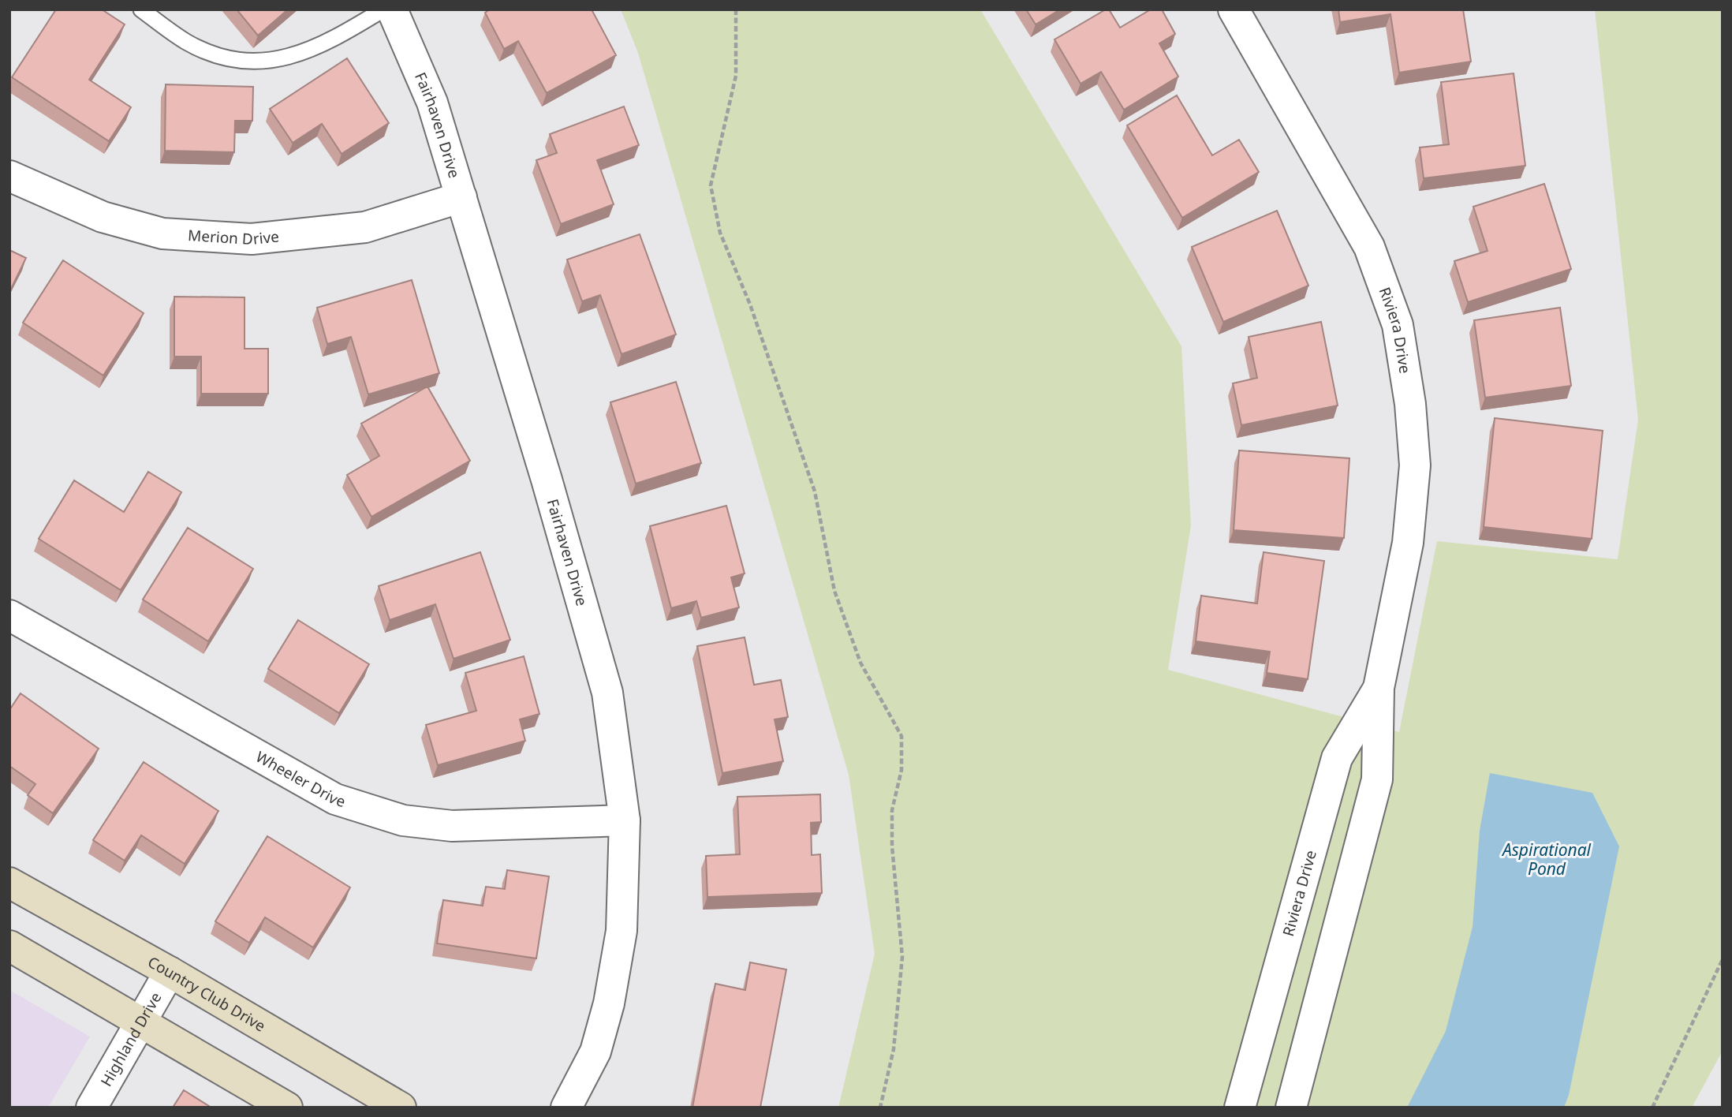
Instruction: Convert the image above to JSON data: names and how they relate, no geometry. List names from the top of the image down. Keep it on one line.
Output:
{"streets":{"main road":["Country Club Drive"],"street":["Fairhaven Drive","Merion Drive","Riviera Drive","Wheeler Drive","Highland Drive"]},"crossings":[["Fairhaven Drive","Merion Drive"],["Fairhaven Drive","Wheeler Drive"],["Country Club Drive","Highland Drive"]],"water":["Aspirational Pond"]}
